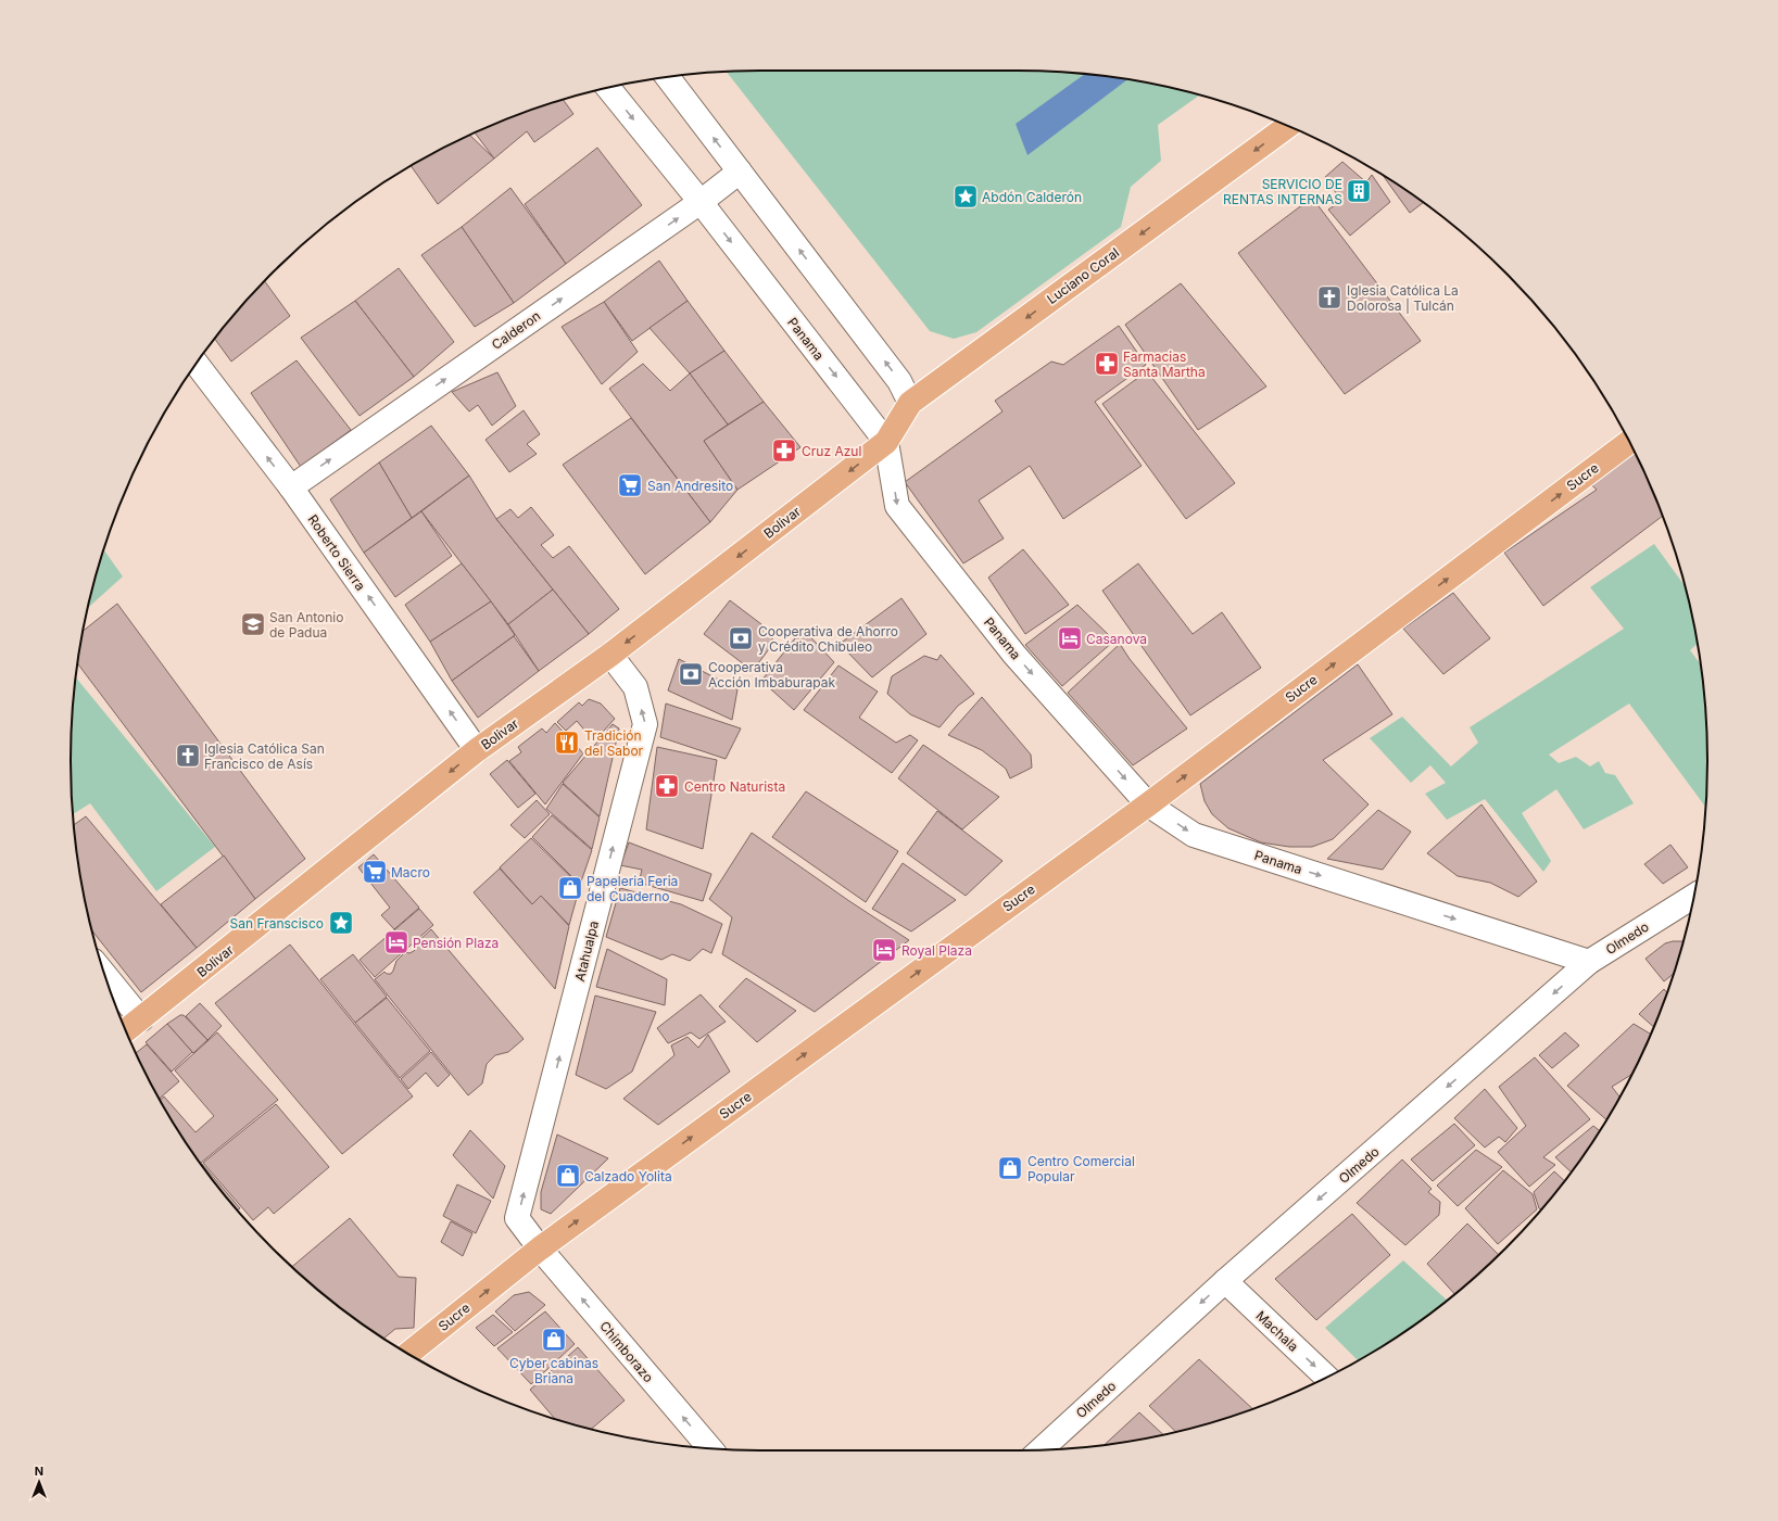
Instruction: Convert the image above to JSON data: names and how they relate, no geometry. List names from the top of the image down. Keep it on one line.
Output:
{"streets":{"main road":["Luciano Coral","Sucre","Bolivar"],"street":["Calderon","Panama","Roberto Sierra","Olmedo","Atahualpa","Machala","Chimborazo"]},"crossings":[["Luciano Coral","Panama"],["Luciano Coral","Bolivar"],["Calderon","Panama"],["Calderon","Roberto Sierra"],["Panama","Sucre"],["Panama","Bolivar"],["Panama","Olmedo"],["Sucre","Atahualpa"],["Sucre","Chimborazo"],["Bolivar","Roberto Sierra"],["Bolivar","Atahualpa"],["Olmedo","Machala"],["Atahualpa","Chimborazo"]],"one_way":["Luciano Coral","Calderon","Panama","Sucre","Bolivar","Roberto Sierra","Olmedo","Atahualpa","Machala","Chimborazo"],"places":{"building":["SERVICIO DE RENTAS INTERNAS"],"place":["Abdón Calderón","San Franscisco"],"church":["Iglesia Católica La Dolorosa | Tulcán","Iglesia Católica San Francisco de Asís"],"pharmacy":["Farmacias Santa Martha","Cruz Azul","Centro Naturista"],"supermarket":["San Andresito","Macro"],"school or university":["San Antonio de Padua"],"bank":["Cooperativa de Ahorro y Crédito Chibuleo","Cooperativa Acción Imbaburapak"],"hotel":["Casanova","Pensión Plaza","Royal Plaza"],"restaurant":["Tradición del Sabor"],"shop":["Papeleria Feria del Cuaderno","Centro Comercial Popular","Calzado Yolita","Cyber cabinas Briana"]},"north":"top"}
